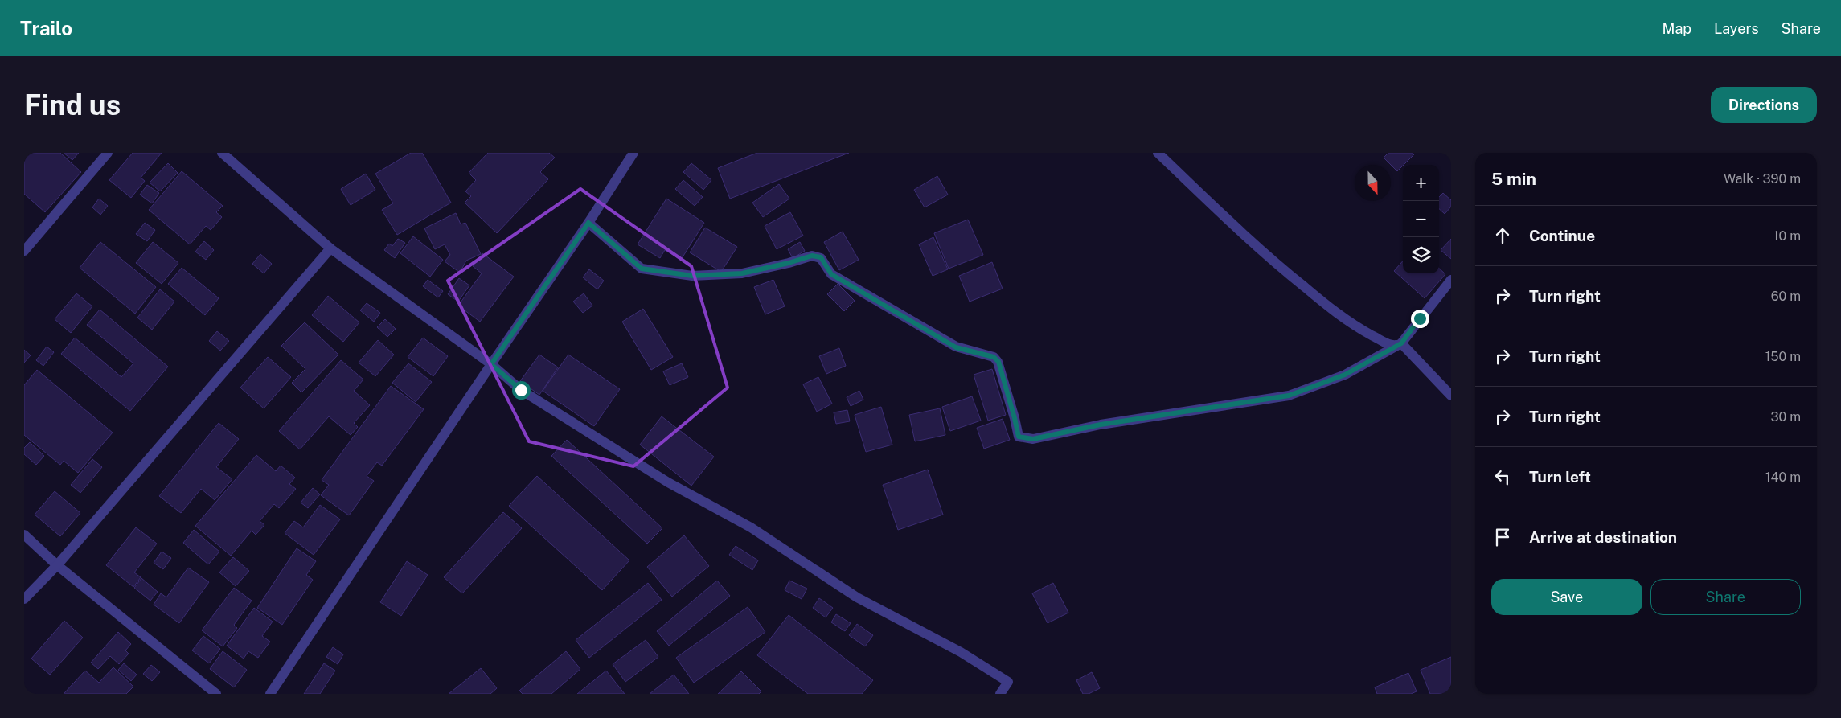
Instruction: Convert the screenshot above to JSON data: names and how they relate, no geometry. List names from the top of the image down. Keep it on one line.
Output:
{"north":"bottom","page":{"header":"Trailo","nav":["Map","Layers","Share"],"buttons":["Directions",["Save","Share"]],"title":"Find us","heading":["5 min","Walk · 390 m"],"map_buttons":["+","−"],"list":[["Continue","10 m"],["Turn right","60 m"],["Turn right","150 m"],["Turn right","30 m"],["Turn left","140 m"],"Arrive at destination"]}}
